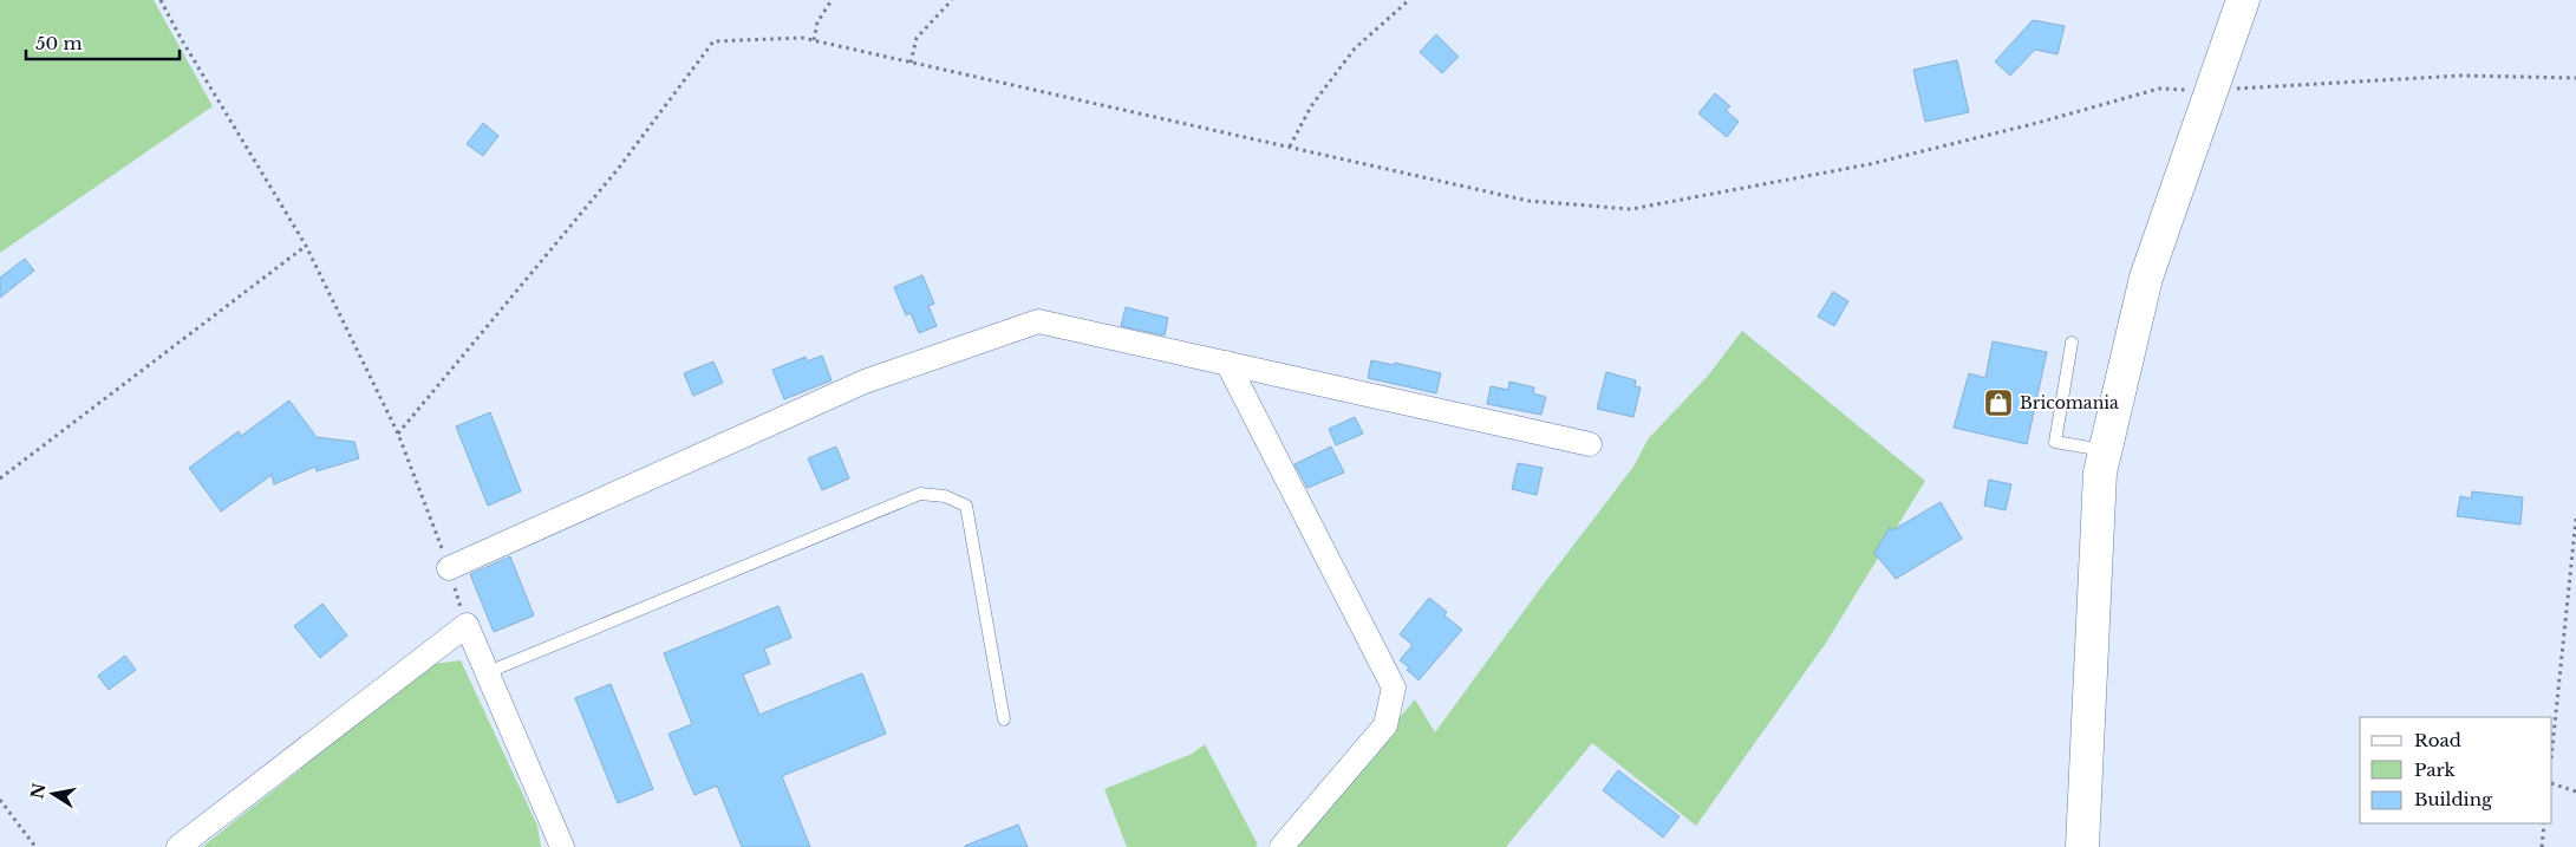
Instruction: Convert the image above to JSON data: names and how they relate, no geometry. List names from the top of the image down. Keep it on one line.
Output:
{"places":{"shop":["Bricomania"]},"legend":["Road","Park","Building"],"scale_bar":"50 m","north":"left"}
